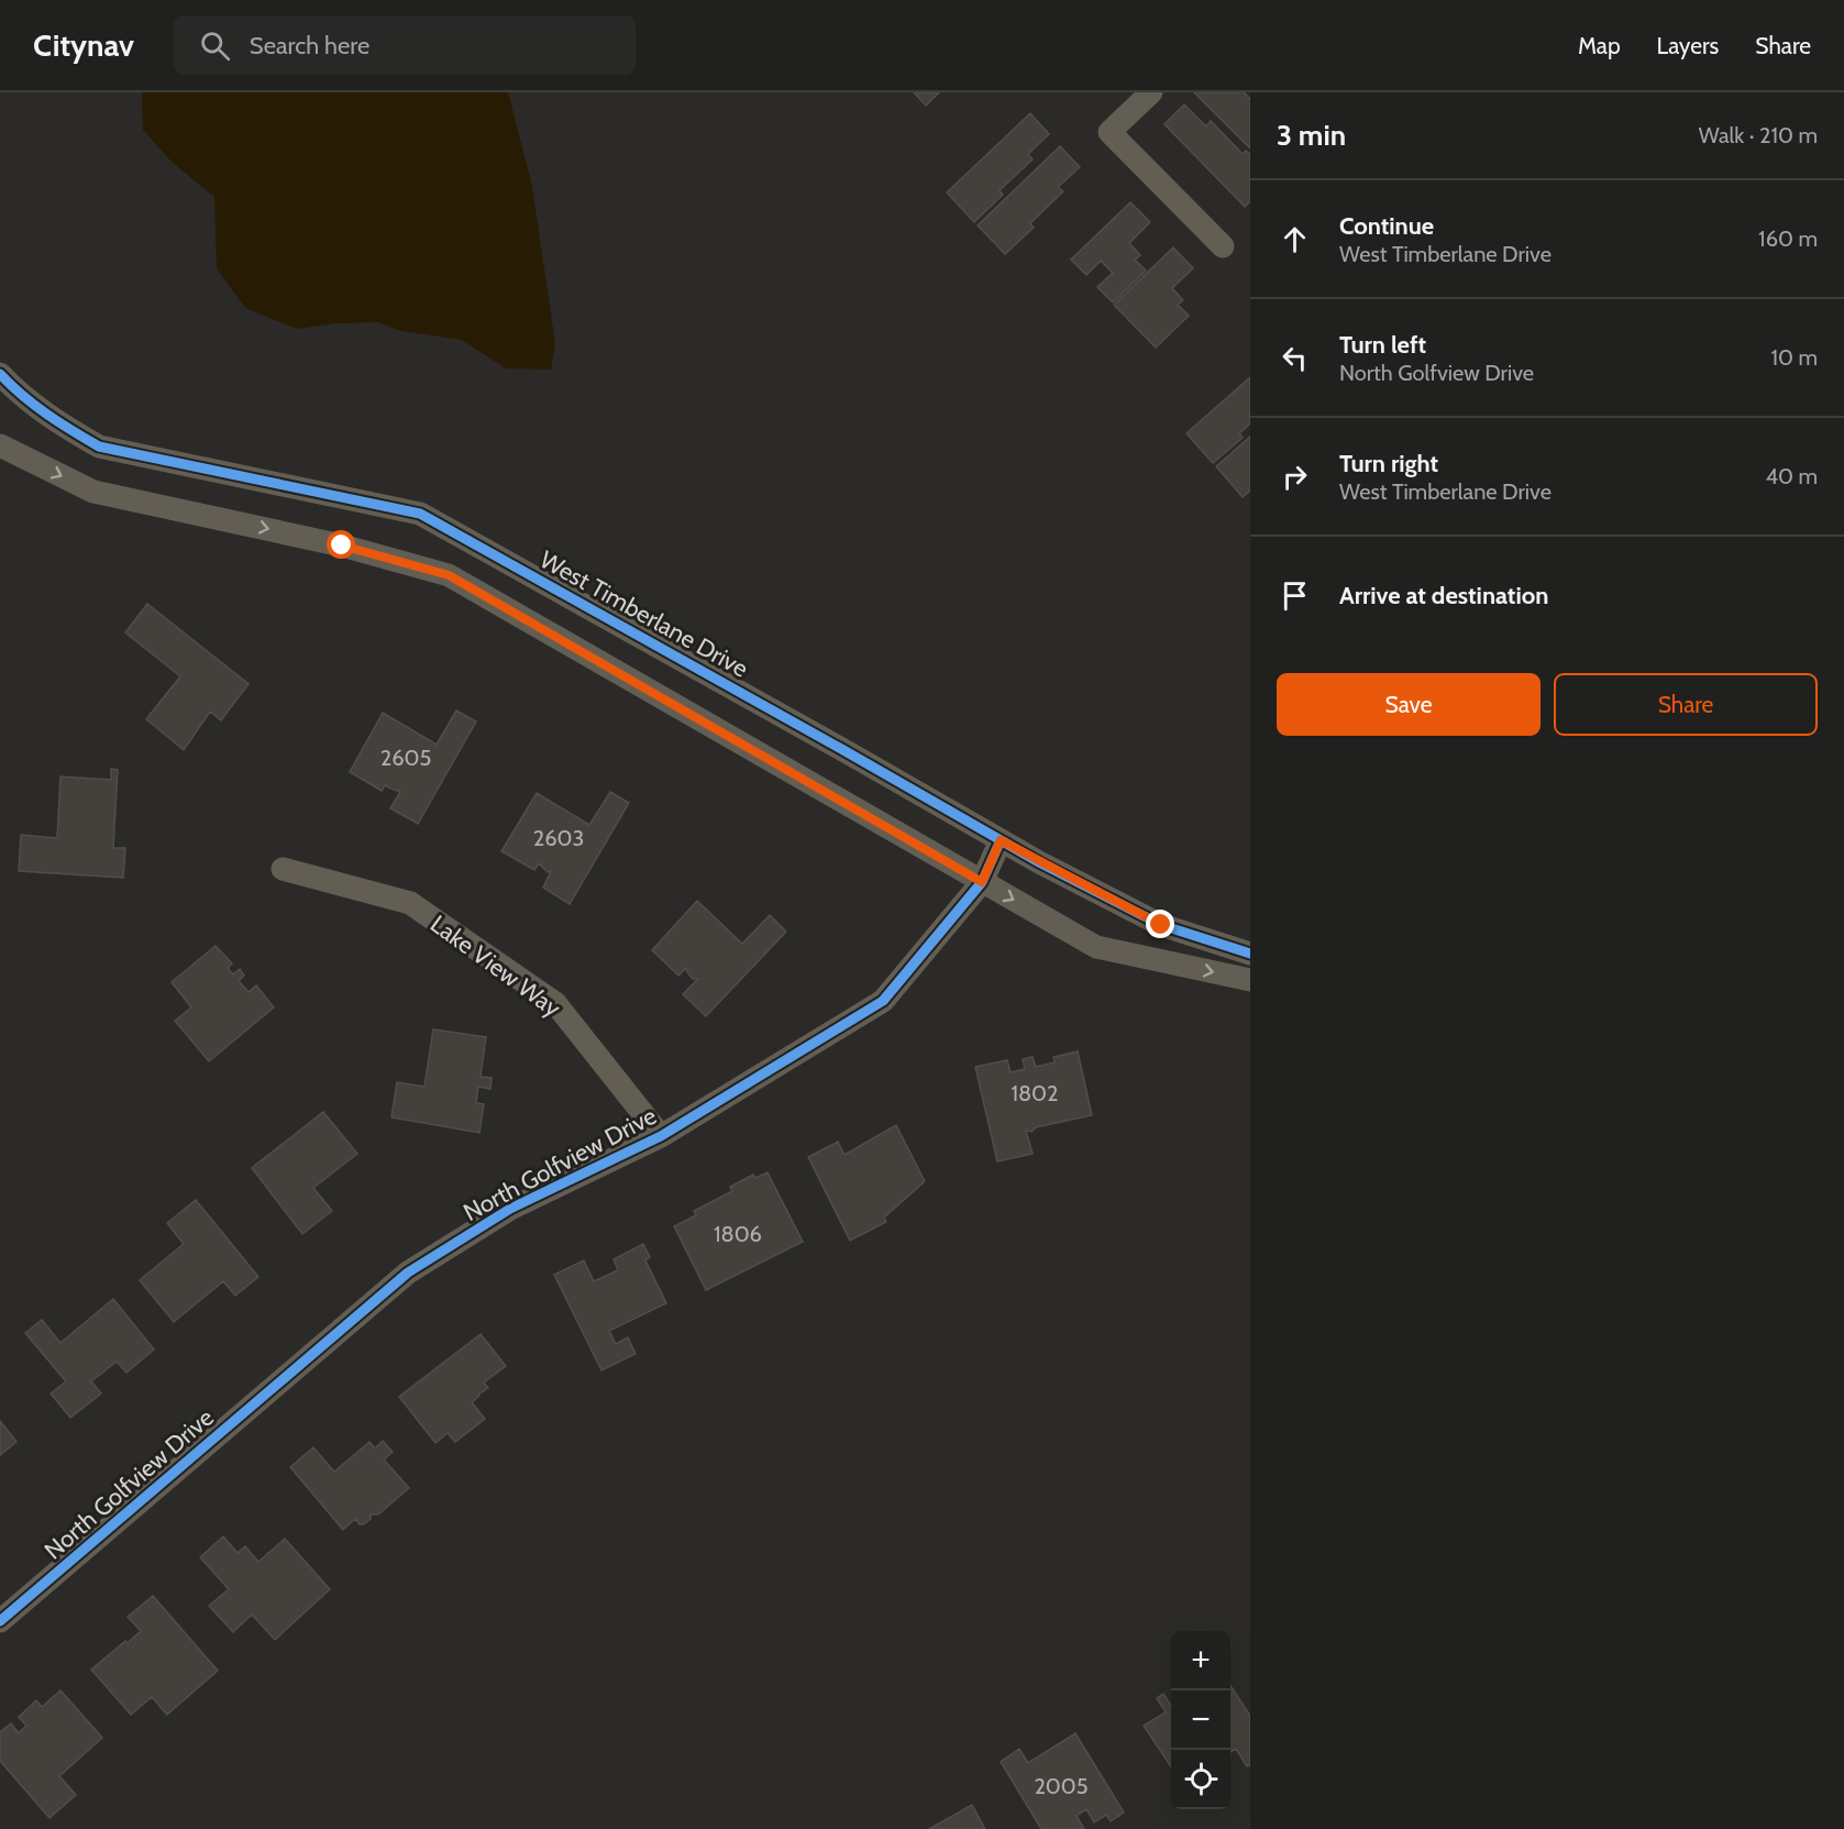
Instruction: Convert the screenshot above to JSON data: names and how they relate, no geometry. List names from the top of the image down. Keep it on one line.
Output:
{"streets":{"street":["West Timberlane Drive","Lake View Way","North Golfview Drive"]},"crossings":[["West Timberlane Drive","North Golfview Drive"],["Lake View Way","North Golfview Drive"]],"house_numbers":["2605","2603","1802","1806","2005"],"page":{"header":"Citynav","search":"Search here","nav":["Map","Layers","Share"],"heading":["3 min","Walk · 210 m"],"list":[["Continue","West Timberlane Drive","160 m"],["Turn left","North Golfview Drive","10 m"],["Turn right","West Timberlane Drive","40 m"],"Arrive at destination"],"buttons":["Save","Share"],"map_buttons":["+","−"]}}
